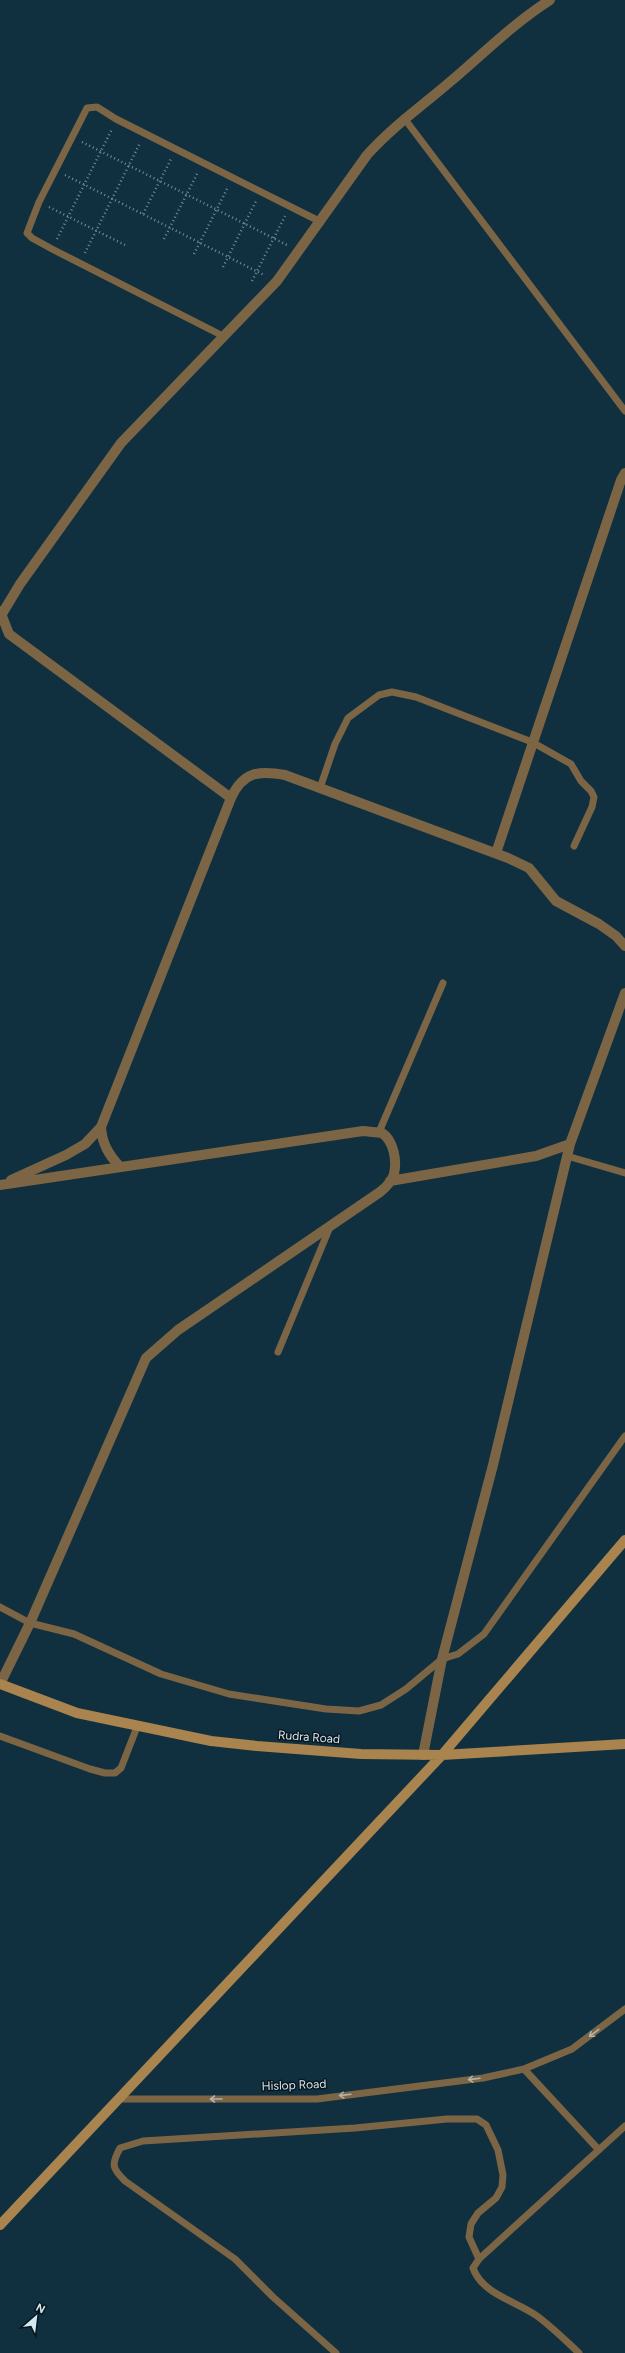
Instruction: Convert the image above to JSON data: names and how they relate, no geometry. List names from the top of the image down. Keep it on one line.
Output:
{"streets":{"street":["Rudra Road"],"lane":["Hislop Road"]},"one_way":["Hislop Road"],"north":"top right"}
